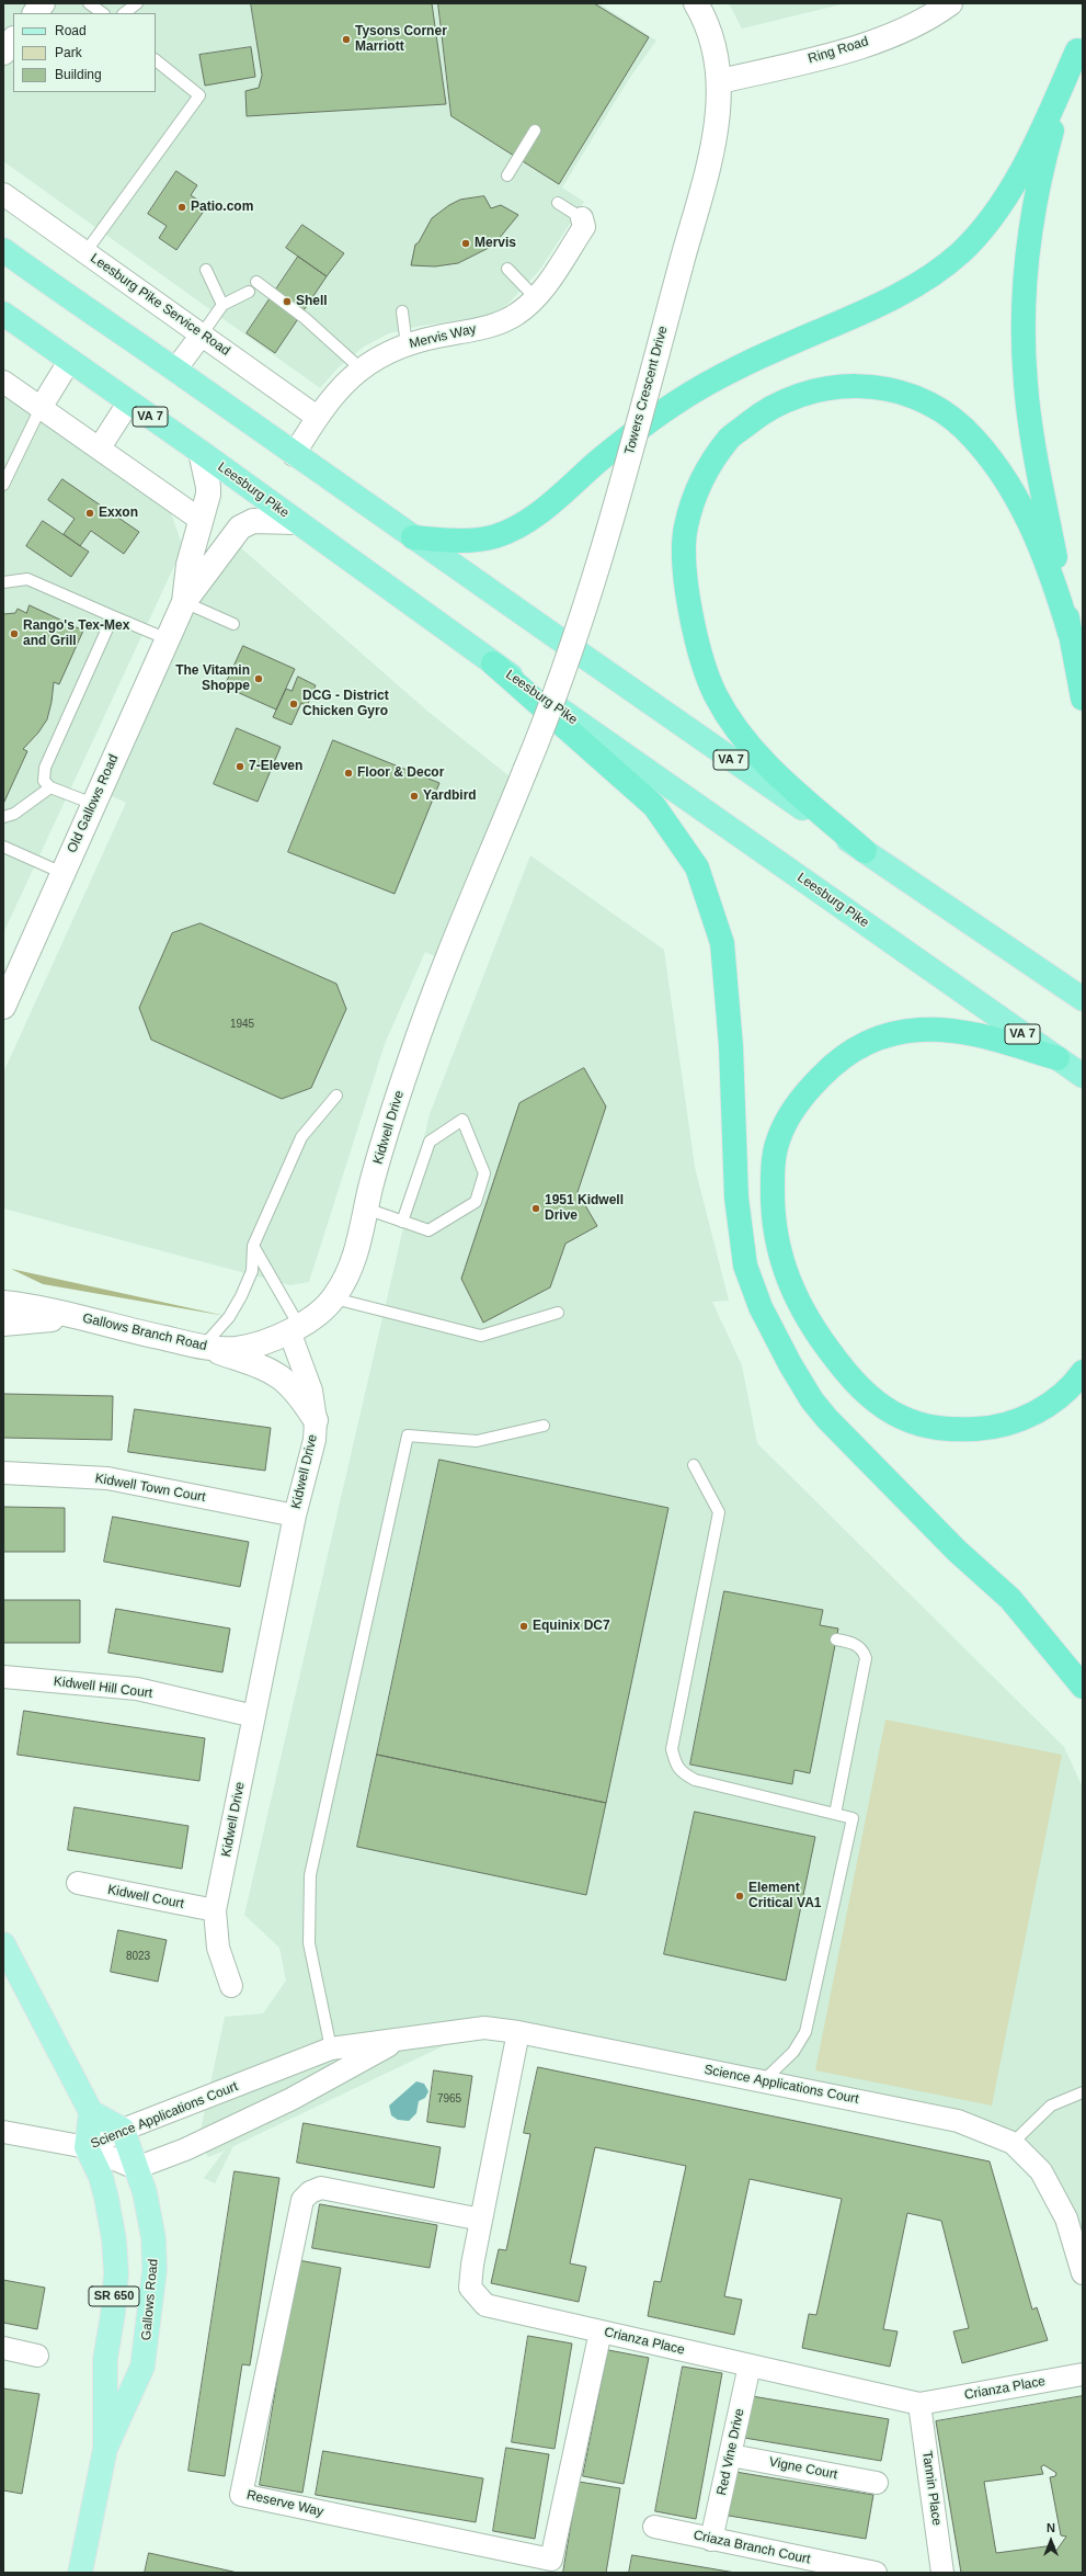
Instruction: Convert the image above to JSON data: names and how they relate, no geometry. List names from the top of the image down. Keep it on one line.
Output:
{"streets":{"highway":["VA 7","Leesburg Pike"],"main road":["SR 650","Gallows Road"],"street":["Ring Road","Leesburg Pike Service Road","Mervis Way","Towers Crescent Drive","Old Gallows Road","Kidwell Drive","Gallows Branch Road","Kidwell Town Court","Kidwell Hill Court","Kidwell Court","Science Applications Court","Crianza Place","Red Vine Drive","Vigne Court","Tannin Place","Reserve Way","Criaza Branch Court"]},"crossings":[["Ring Road","Towers Crescent Drive"],["Leesburg Pike Service Road","Mervis Way"],["Mervis Way","VA 7"],["Towers Crescent Drive","Kidwell Drive"],["Leesburg Pike","Old Gallows Road"],["Kidwell Drive","Gallows Branch Road"],["Kidwell Drive","Kidwell Town Court"],["Kidwell Drive","Kidwell Hill Court"],["Kidwell Drive","Kidwell Court"],["Science Applications Court","Gallows Road"],["Science Applications Court","Crianza Place"],["Crianza Place","Red Vine Drive"],["Crianza Place","Tannin Place"],["Crianza Place","Reserve Way"],["Red Vine Drive","Vigne Court"],["Red Vine Drive","Criaza Branch Court"]],"places":["Tysons Corner Marriott","Patio.com","Mervis","Shell","Exxon","Rango's Tex-Mex and Grill","The Vitamin Shoppe","DCG - District Chicken Gyro","7-Eleven","Floor & Decor","Yardbird","1951 Kidwell Drive","Equinix DC7","Element Critical VA1"],"house_numbers":["1945","8023","7965"],"legend":["Road","Park","Building"],"north":"top"}
